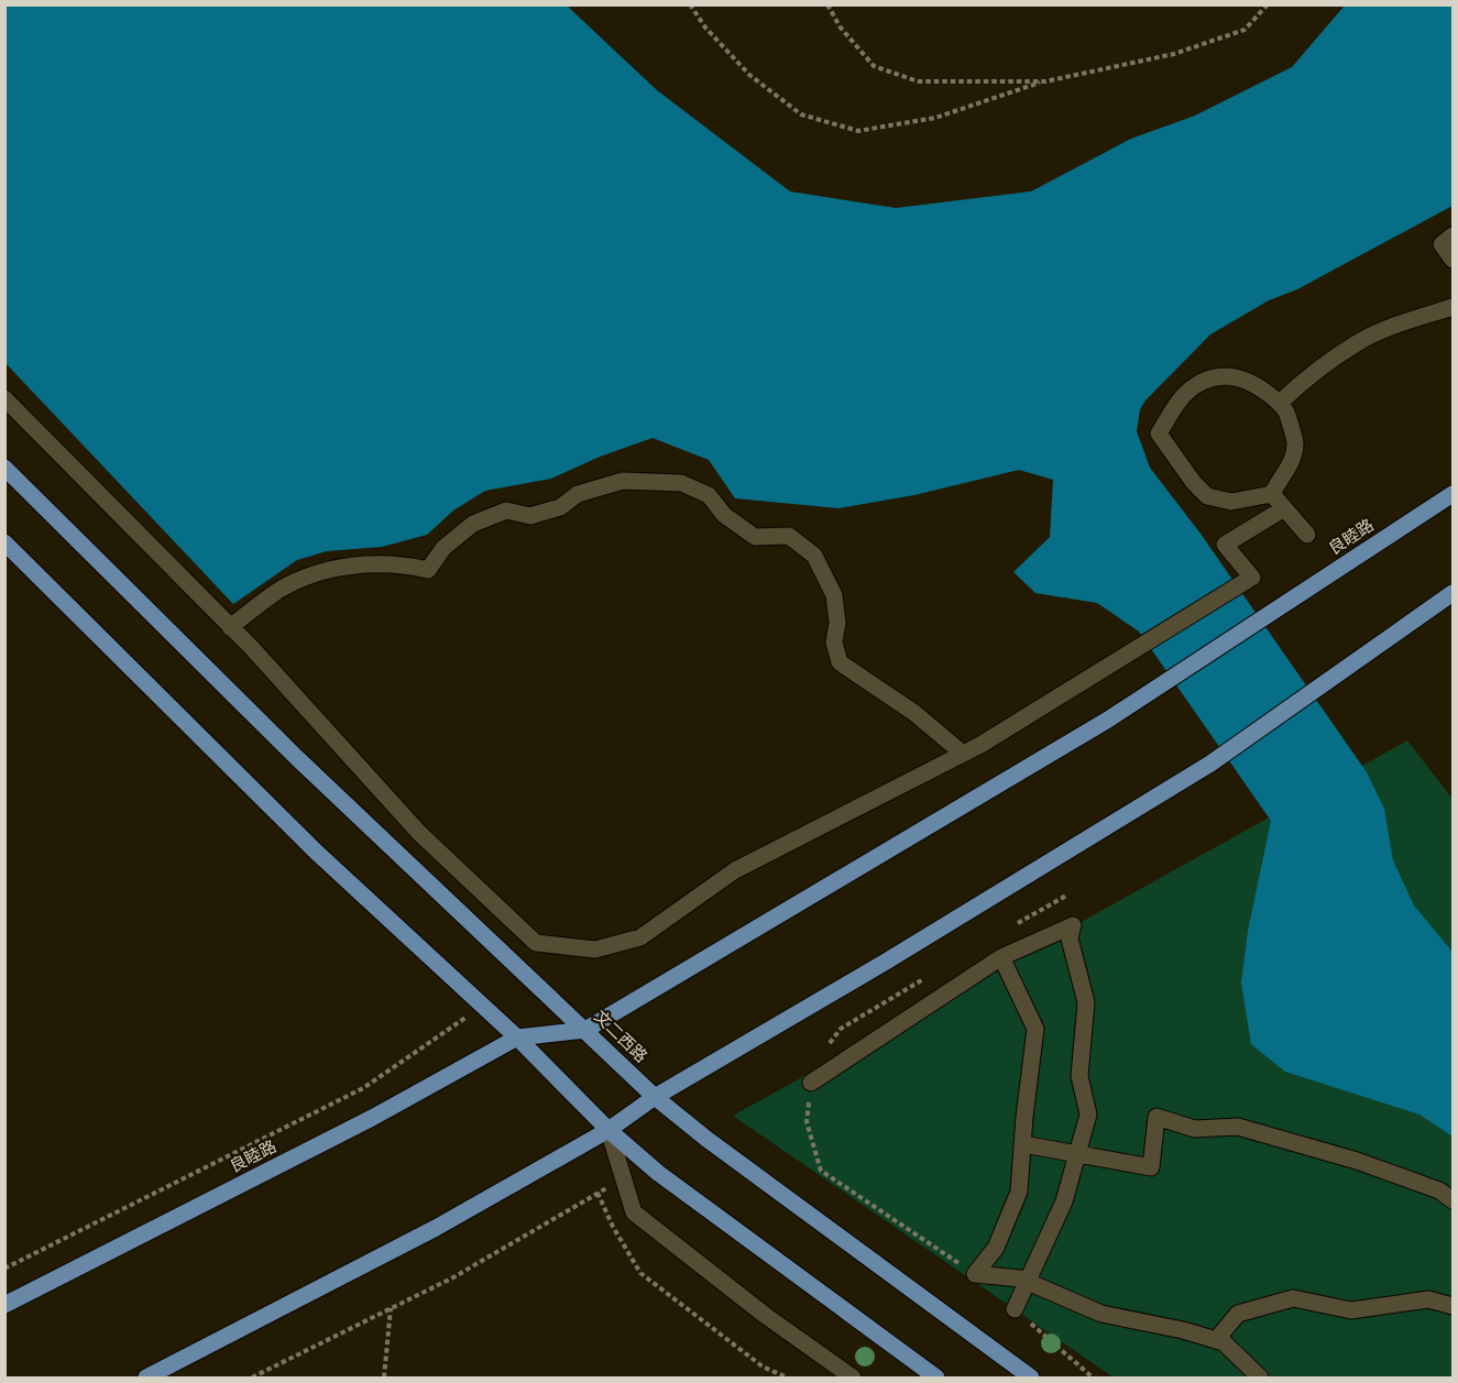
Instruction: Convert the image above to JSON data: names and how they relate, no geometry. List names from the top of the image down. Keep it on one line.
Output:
{"streets":{"main road":["良睦路","文二西路"]},"crossings":[["良睦路","文二西路"]]}
